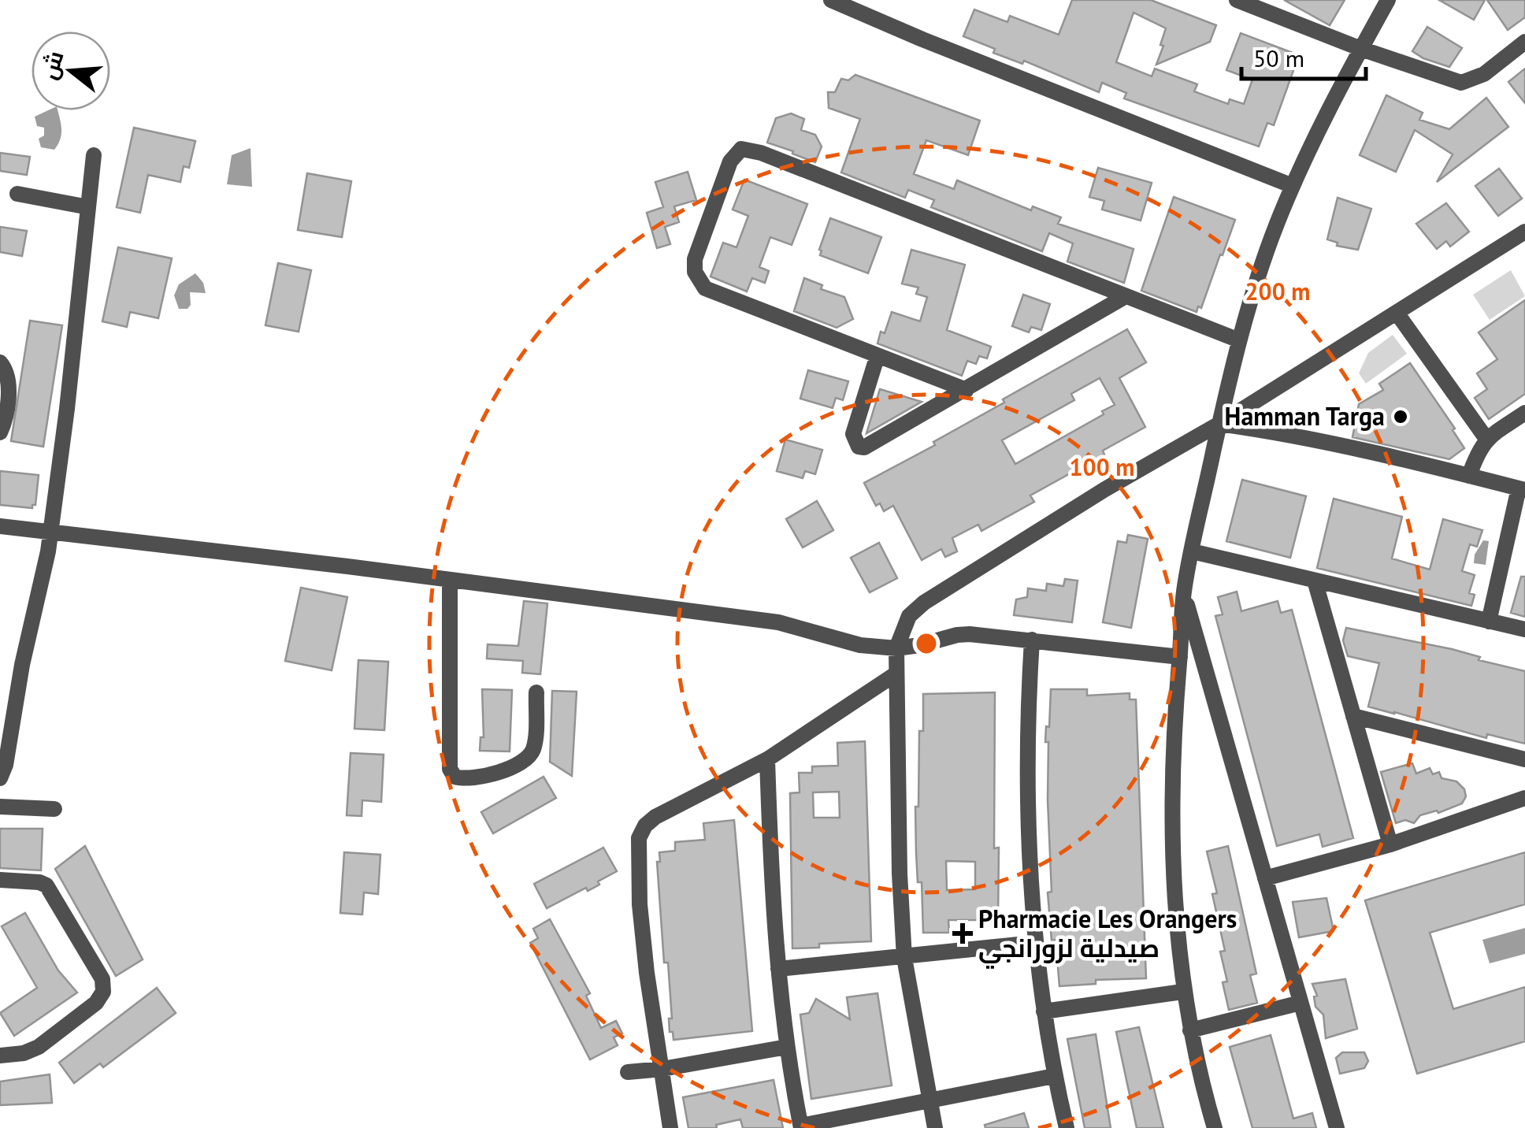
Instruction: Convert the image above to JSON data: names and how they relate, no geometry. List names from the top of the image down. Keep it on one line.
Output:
{"places":{"other":["Hamman Targa"],"health":["Pharmacie Les Orangers صيدلية لزورانجي"]},"scale_bar":"50 m","north":"left","rings":["200 m","100 m"]}
